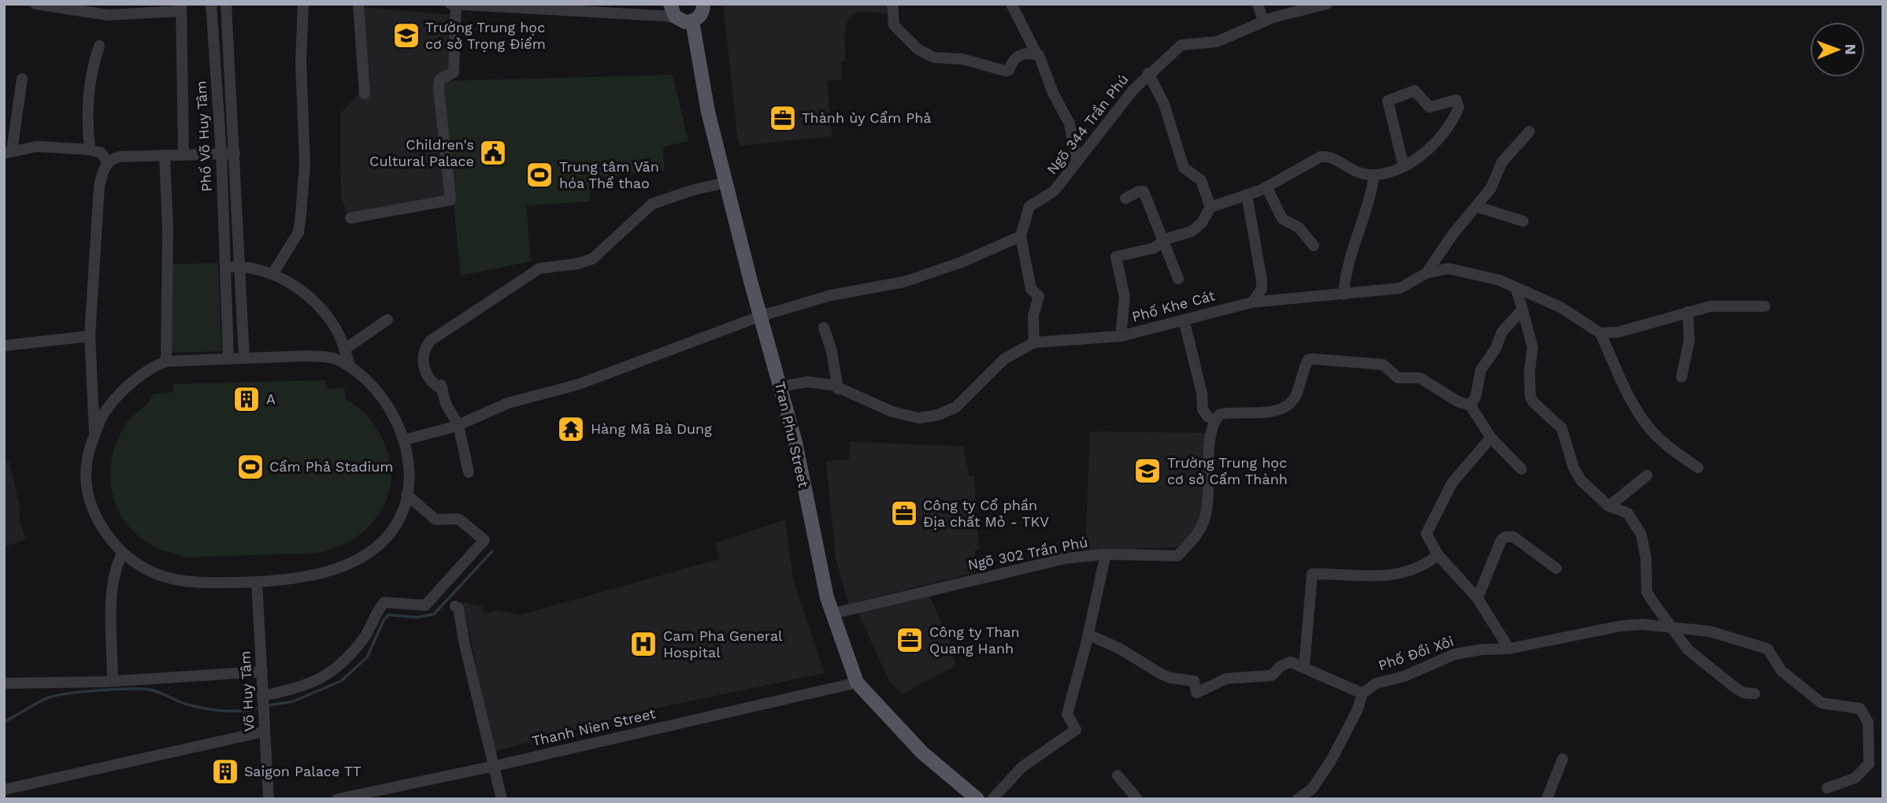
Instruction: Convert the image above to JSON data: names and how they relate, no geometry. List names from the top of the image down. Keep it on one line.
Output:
{"streets":{"main road":["Tran Phu Street"],"street":["Ngõ 344 Trần Phú","Phố Võ Huy Tâm","Phố Khe Cát","Ngõ 302 Trần Phú","Phố Đồi Xôi","Võ Huy Tâm","Thanh Nien Street"]},"crossings":[["Phố Khe Cát","Tran Phu Street"],["Tran Phu Street","Ngõ 302 Trần Phú"],["Tran Phu Street","Thanh Nien Street"]],"places":{"school or university":["Trường Trung học cơ sở Trọng Điểm","Trường Trung học cơ sở Cẩm Thành"],"office":["Thành ủy Cẩm Phả","Công ty Cổ phần Địa chất Mỏ - TKV","Công ty Than Quang Hanh"],"public building":["Children's Cultural Palace"],"sports":["Trung tâm Văn hóa Thể thao","Cẩm Phả Stadium"],"building":["A","Saigon Palace TT"],"temple":["Hàng Mã Bà Dung"],"hospital":["Cam Pha General Hospital"]},"north":"right"}
